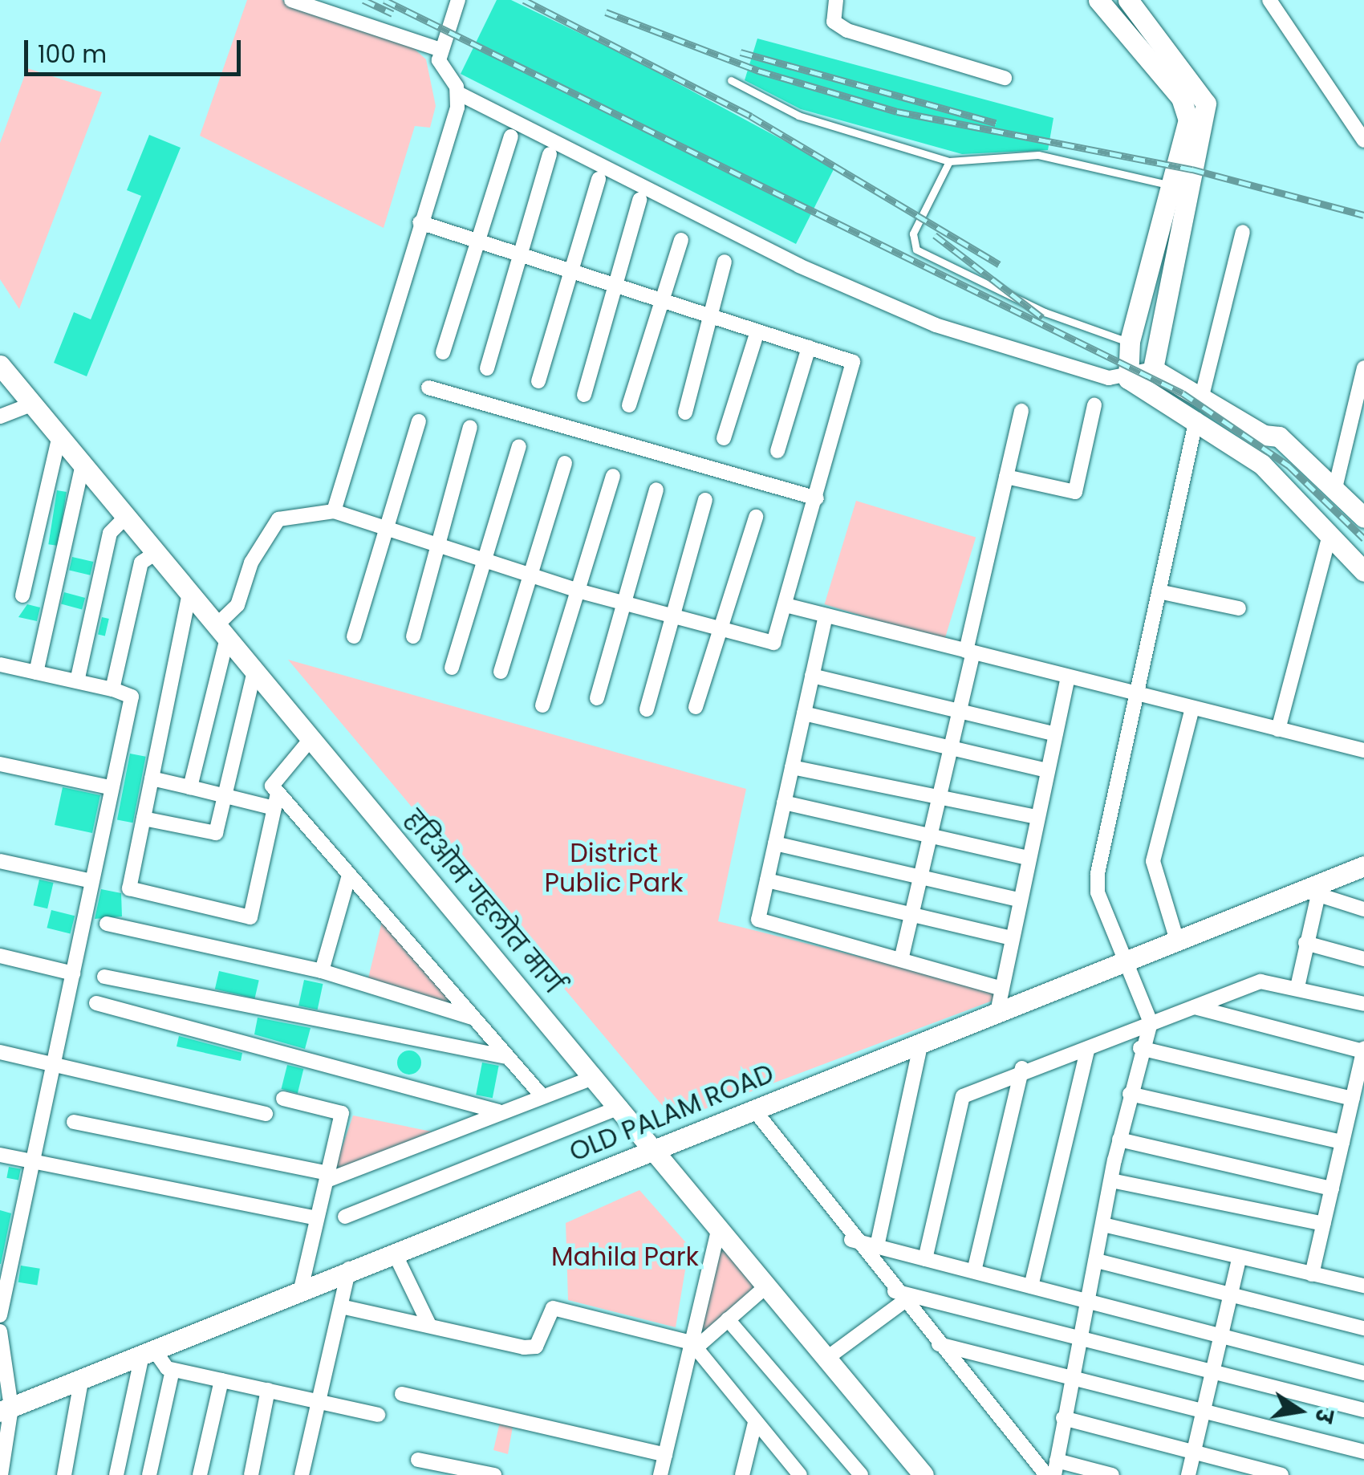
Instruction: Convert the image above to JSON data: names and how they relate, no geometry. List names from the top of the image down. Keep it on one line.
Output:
{"streets":{"street":["हरिओम गहलोत मार्ग","OLD PALAM ROAD"]},"crossings":[["हरिओम गहलोत मार्ग","OLD PALAM ROAD"]],"parks":["District Public Park","Mahila Park"],"scale_bar":"100 m","north":"right"}
